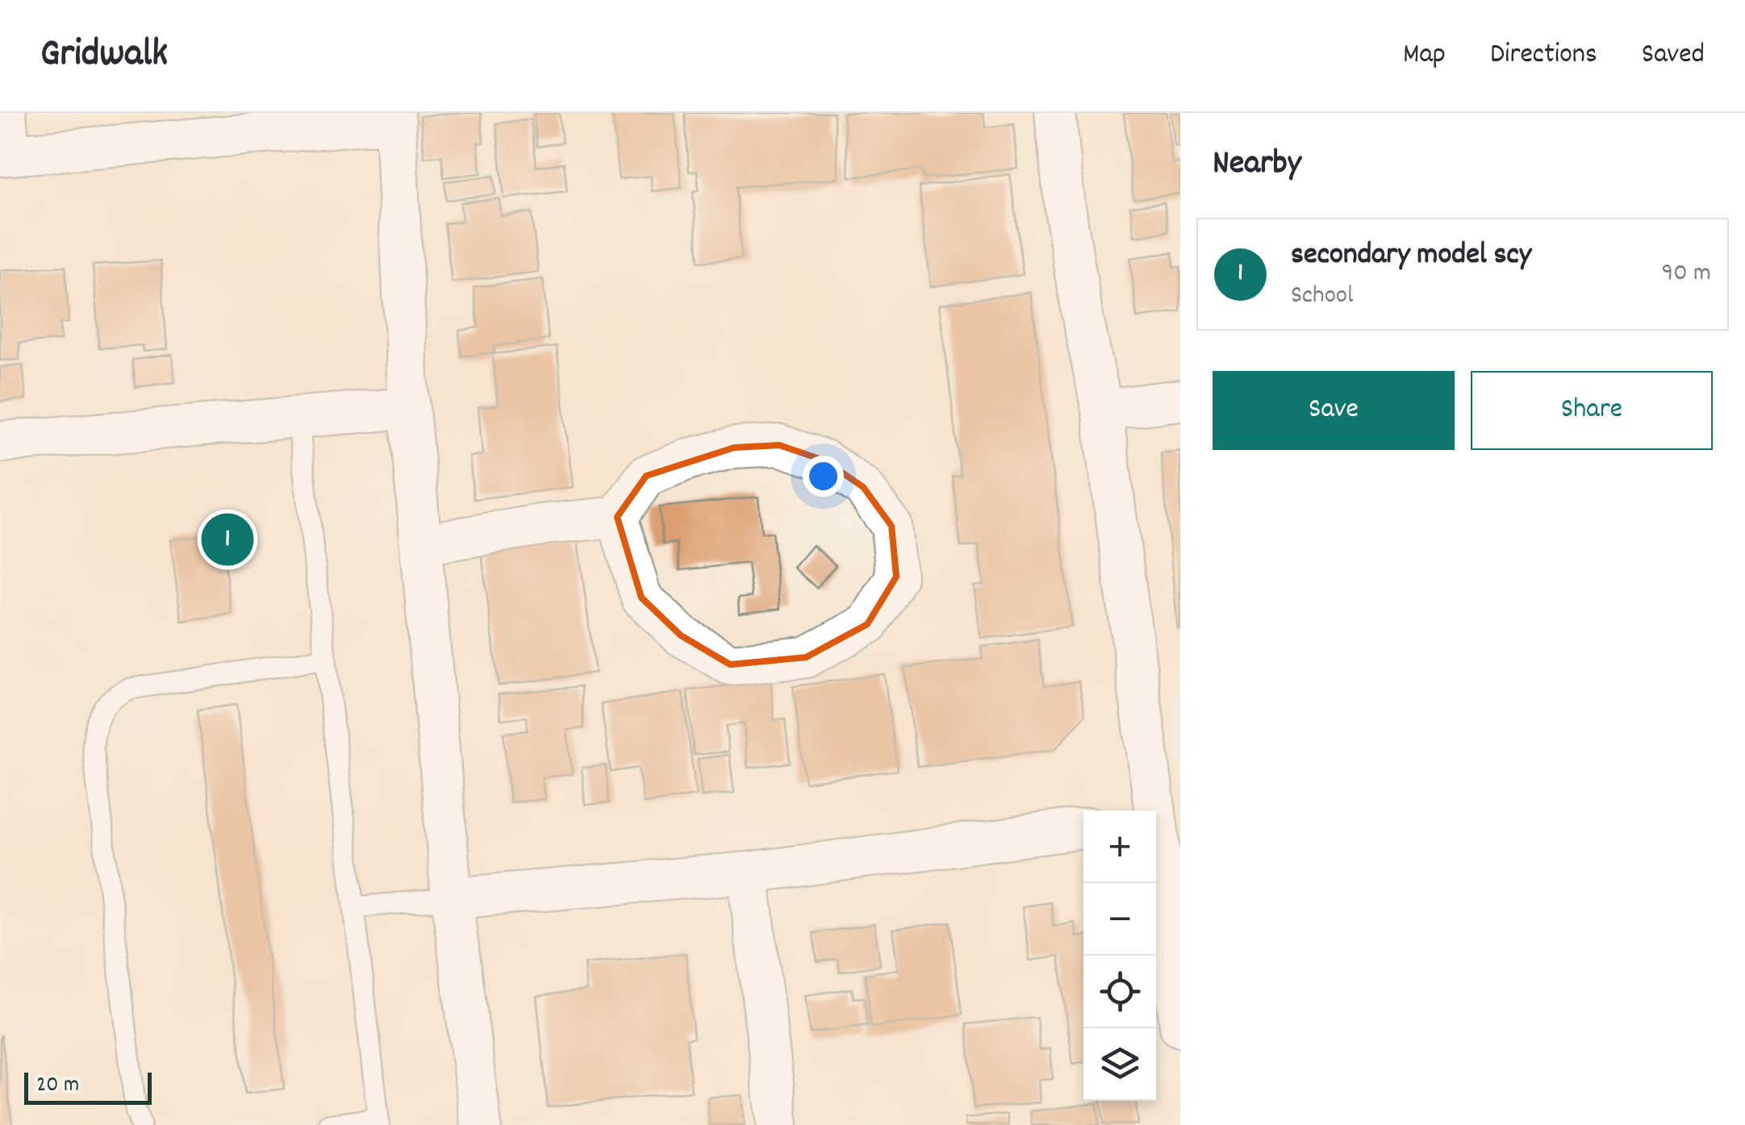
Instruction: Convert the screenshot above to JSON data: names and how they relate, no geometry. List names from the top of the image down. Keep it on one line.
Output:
{"scale_bar":"20 m","page":{"header":"Gridwalk","nav":["Map","Directions","Saved"],"heading":"Nearby","list":[{"mark":"1","name":"secondary model scy","note":"School","value":"90 m"}],"buttons":["Save","Share"],"pins":"1","map_buttons":["+","−"],"scale":"20 m"}}
